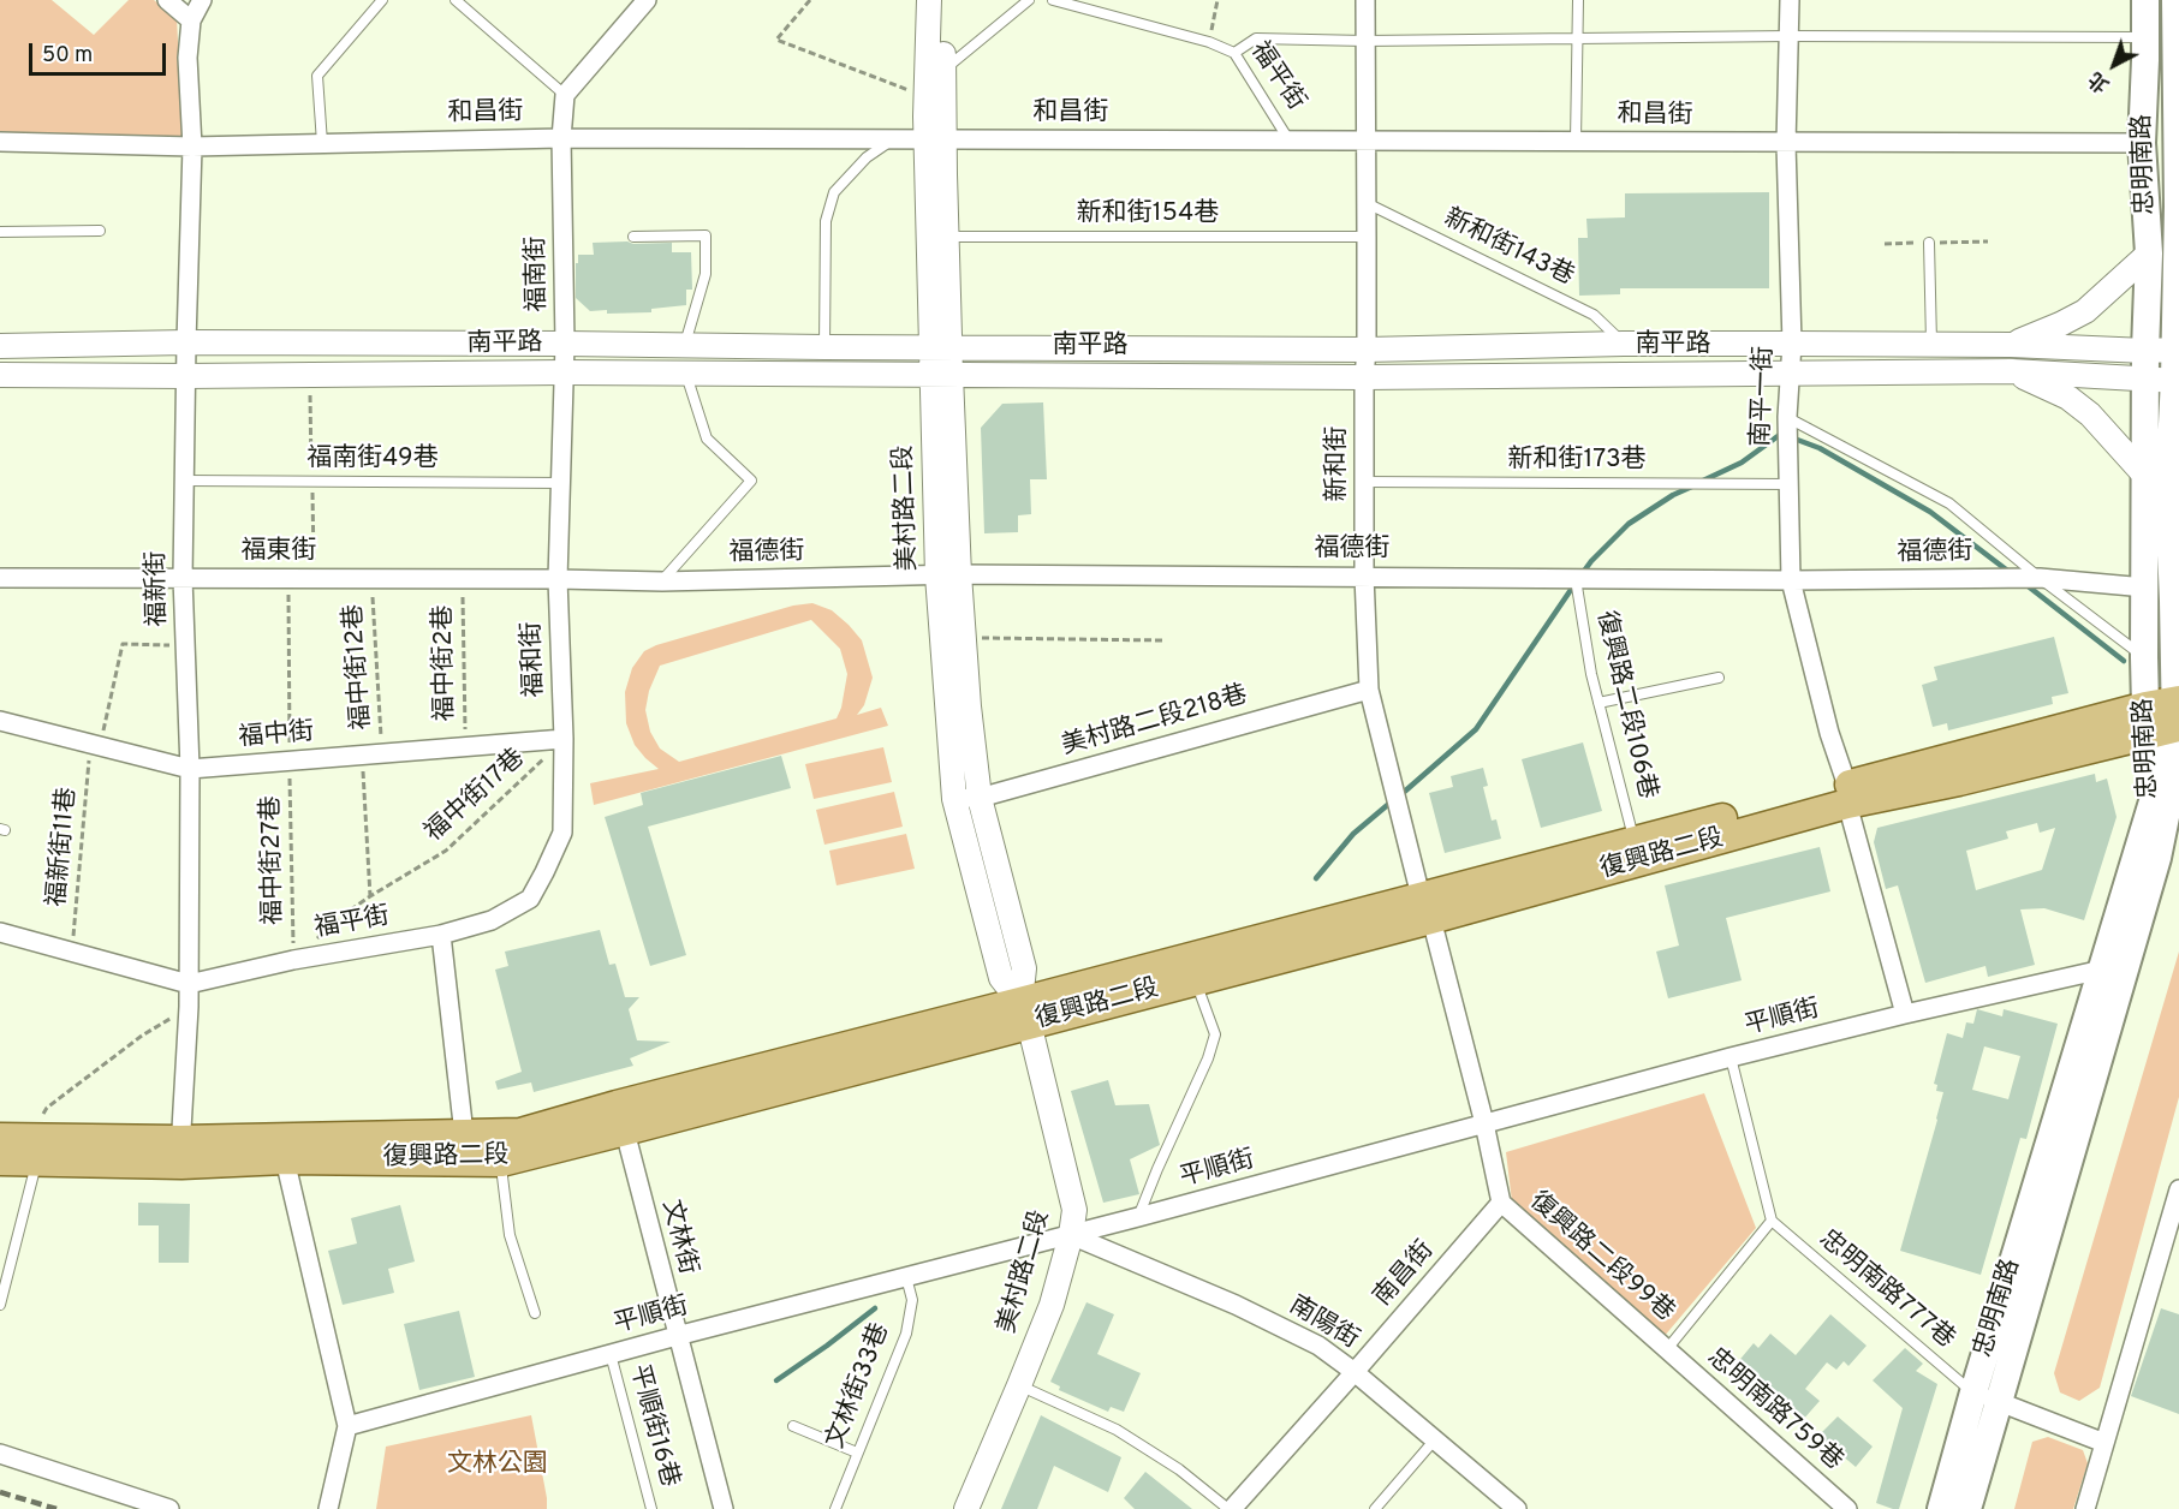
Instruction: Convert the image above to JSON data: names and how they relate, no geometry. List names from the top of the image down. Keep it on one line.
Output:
{"streets":{"main road":["忠明南路","復興路二段"],"street":["福平街","和昌街","福南街","南平路","南平一街","新和街","美村路二段","福德街","福東街","福新街","福和街","美村路二段218巷","福中街","平順街","文林街","復興路二段99巷","南昌街","南陽街","忠明南路759巷"],"lane":["新和街154巷","新和街143巷","福南街49巷","新和街173巷","復興路二段106巷","忠明南路777巷","文林街33巷","平順街16巷"],"path":["福中街2巷","福中街12巷","福中街17巷","福新街11巷","福中街27巷"]},"crossings":[["福平街","和昌街"],["福平街","福新街"],["福平街","福和街"],["福平街","福中街"],["福平街","福中街17巷"],["福平街","福中街27巷"],["和昌街","忠明南路"],["和昌街","福南街"],["和昌街","南平一街"],["和昌街","新和街"],["和昌街","美村路二段"],["和昌街","福新街"],["忠明南路","南平路"],["忠明南路","福德街"],["忠明南路","復興路二段"],["忠明南路","平順街"],["忠明南路","忠明南路777巷"],["新和街154巷","新和街"],["新和街154巷","美村路二段"],["新和街143巷","南平路"],["新和街143巷","新和街"],["福南街","南平路"],["福南街","福南街49巷"],["福南街","福德街"],["福南街","福東街"],["福南街","福和街"],["南平路","南平一街"],["南平路","新和街"],["南平路","美村路二段"],["南平路","福新街"],["南平一街","新和街173巷"],["南平一街","福德街"],["南平一街","復興路二段"],["南平一街","平順街"],["福南街49巷","福新街"],["新和街173巷","新和街"],["新和街","福德街"],["新和街","美村路二段218巷"],["新和街","復興路二段"],["新和街","復興路二段99巷"],["美村路二段","福德街"],["美村路二段","美村路二段218巷"],["美村路二段","復興路二段"],["美村路二段","平順街"],["美村路二段","南陽街"],["福德街","福東街"],["福德街","福和街"],["福德街","復興路二段106巷"],["福東街","福新街"],["福東街","福和街"],["福東街","福中街2巷"],["福東街","福中街12巷"],["福東街","福中街27巷"],["福新街","福中街"],["福新街","福新街11巷"],["福和街","福中街"],["福和街","福中街17巷"],["福中街2巷","福中街"],["福中街12巷","福中街"],["復興路二段106巷","復興路二段"],["福中街","福中街17巷"],["福中街","福新街11巷"],["福中街","福中街27巷"],["福中街17巷","福中街27巷"],["復興路二段","文林街"],["復興路二段","復興路二段99巷"],["平順街","文林街"],["平順街","復興路二段99巷"],["平順街","南陽街"],["平順街","文林街33巷"],["平順街","平順街16巷"],["復興路二段99巷","南昌街"],["復興路二段99巷","忠明南路777巷"],["復興路二段99巷","忠明南路759巷"],["南昌街","南陽街"]],"parks":["文林公園"],"scale_bar":"50 m","north":"bottom left"}
